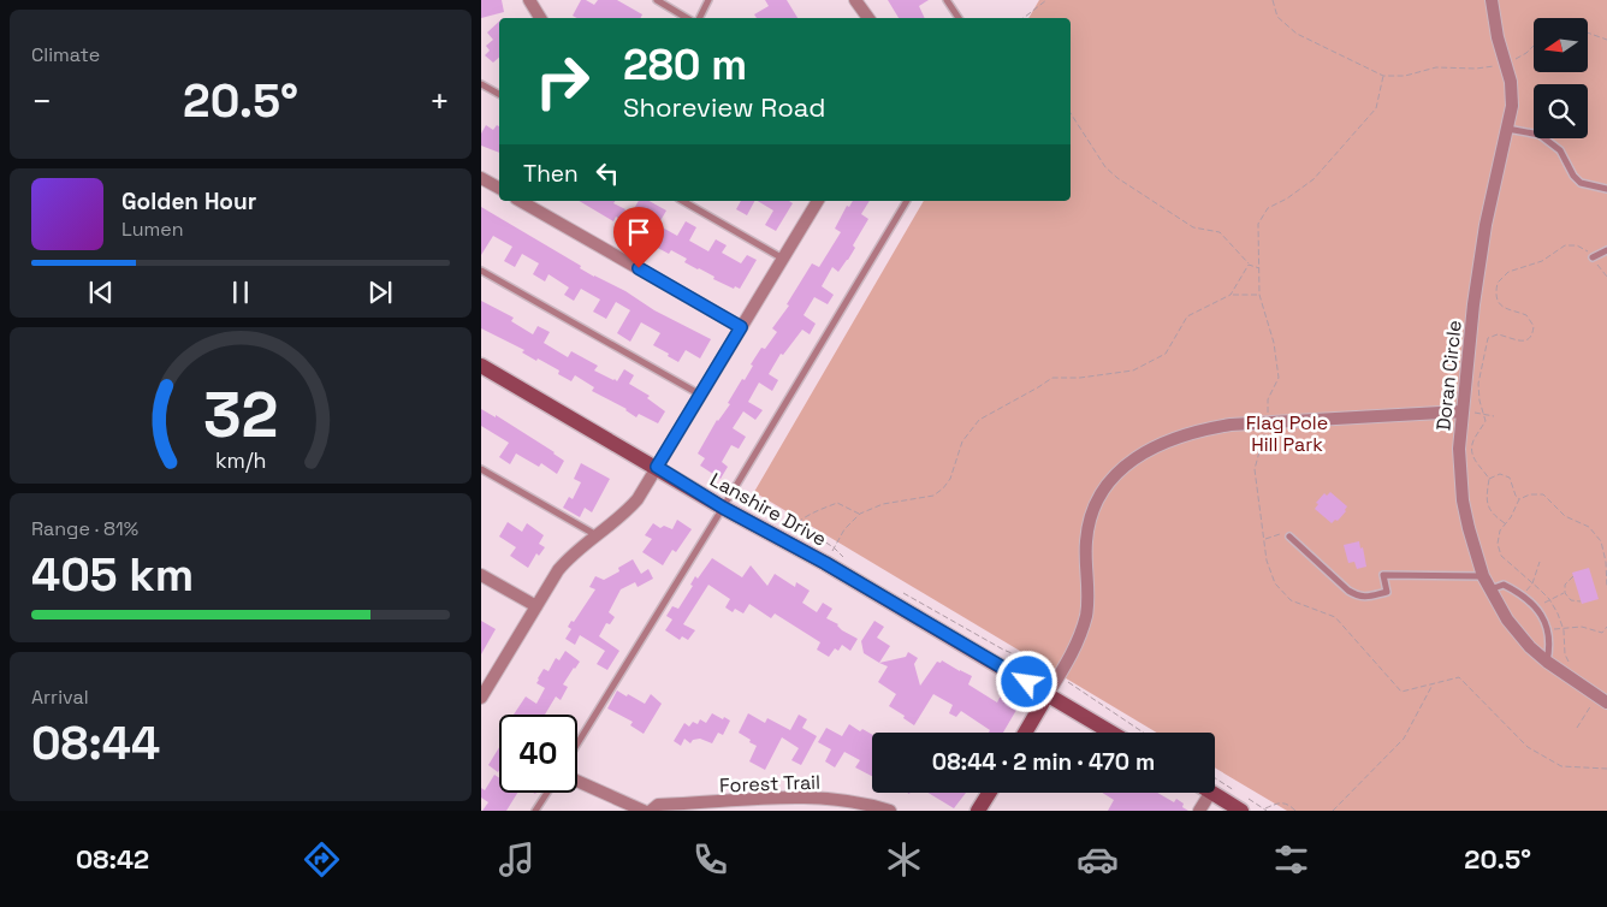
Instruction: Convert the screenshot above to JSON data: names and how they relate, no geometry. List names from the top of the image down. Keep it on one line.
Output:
{"streets":{"street":["Doran Circle","Lanshire Drive","Forest Trail"]},"parks":["Flag Pole Hill Park"],"north":"left","page":{"tile":["Climate",["Range · 81%","405 km"],["Arrival","08:44"]],"turn":["280 m","Shoreview Road"],"heat":["−","20.5°","+"],"then":"Then","song":["Golden Hour","Lumen"],"limit":"40","trip":"08:44 · 2 min · 470 m","tabs":["08:42","20.5°"],"gauge":["32","km/h"]}}
